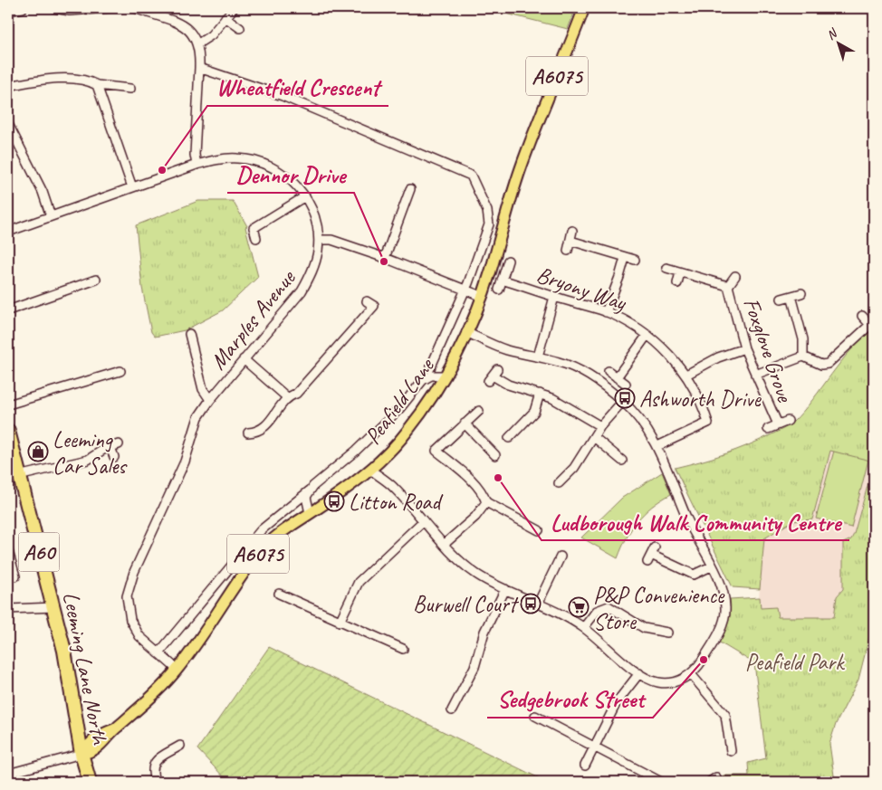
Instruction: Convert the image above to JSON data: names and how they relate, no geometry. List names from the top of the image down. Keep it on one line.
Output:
{"streets":{"highway":["A60","Leeming Lane North"],"main road":["A6075","Peafield Lane"],"street":["Bryony Way","Marples Avenue","Foxglove Grove"]},"crossings":[["Marples Avenue","Peafield Lane"],["Peafield Lane","Leeming Lane North"]],"parks":["Peafield Park"],"places":{"other":["Wheatfield Crescent","Dennor Drive","Ludborough Walk Community Centre","Sedgebrook Street"],"bus stop":["Ashworth Drive","Litton Road","Burwell Court"],"shop":["Leeming Car Sales"],"supermarket":["P&P Convenience Store"]},"north":"top left"}
